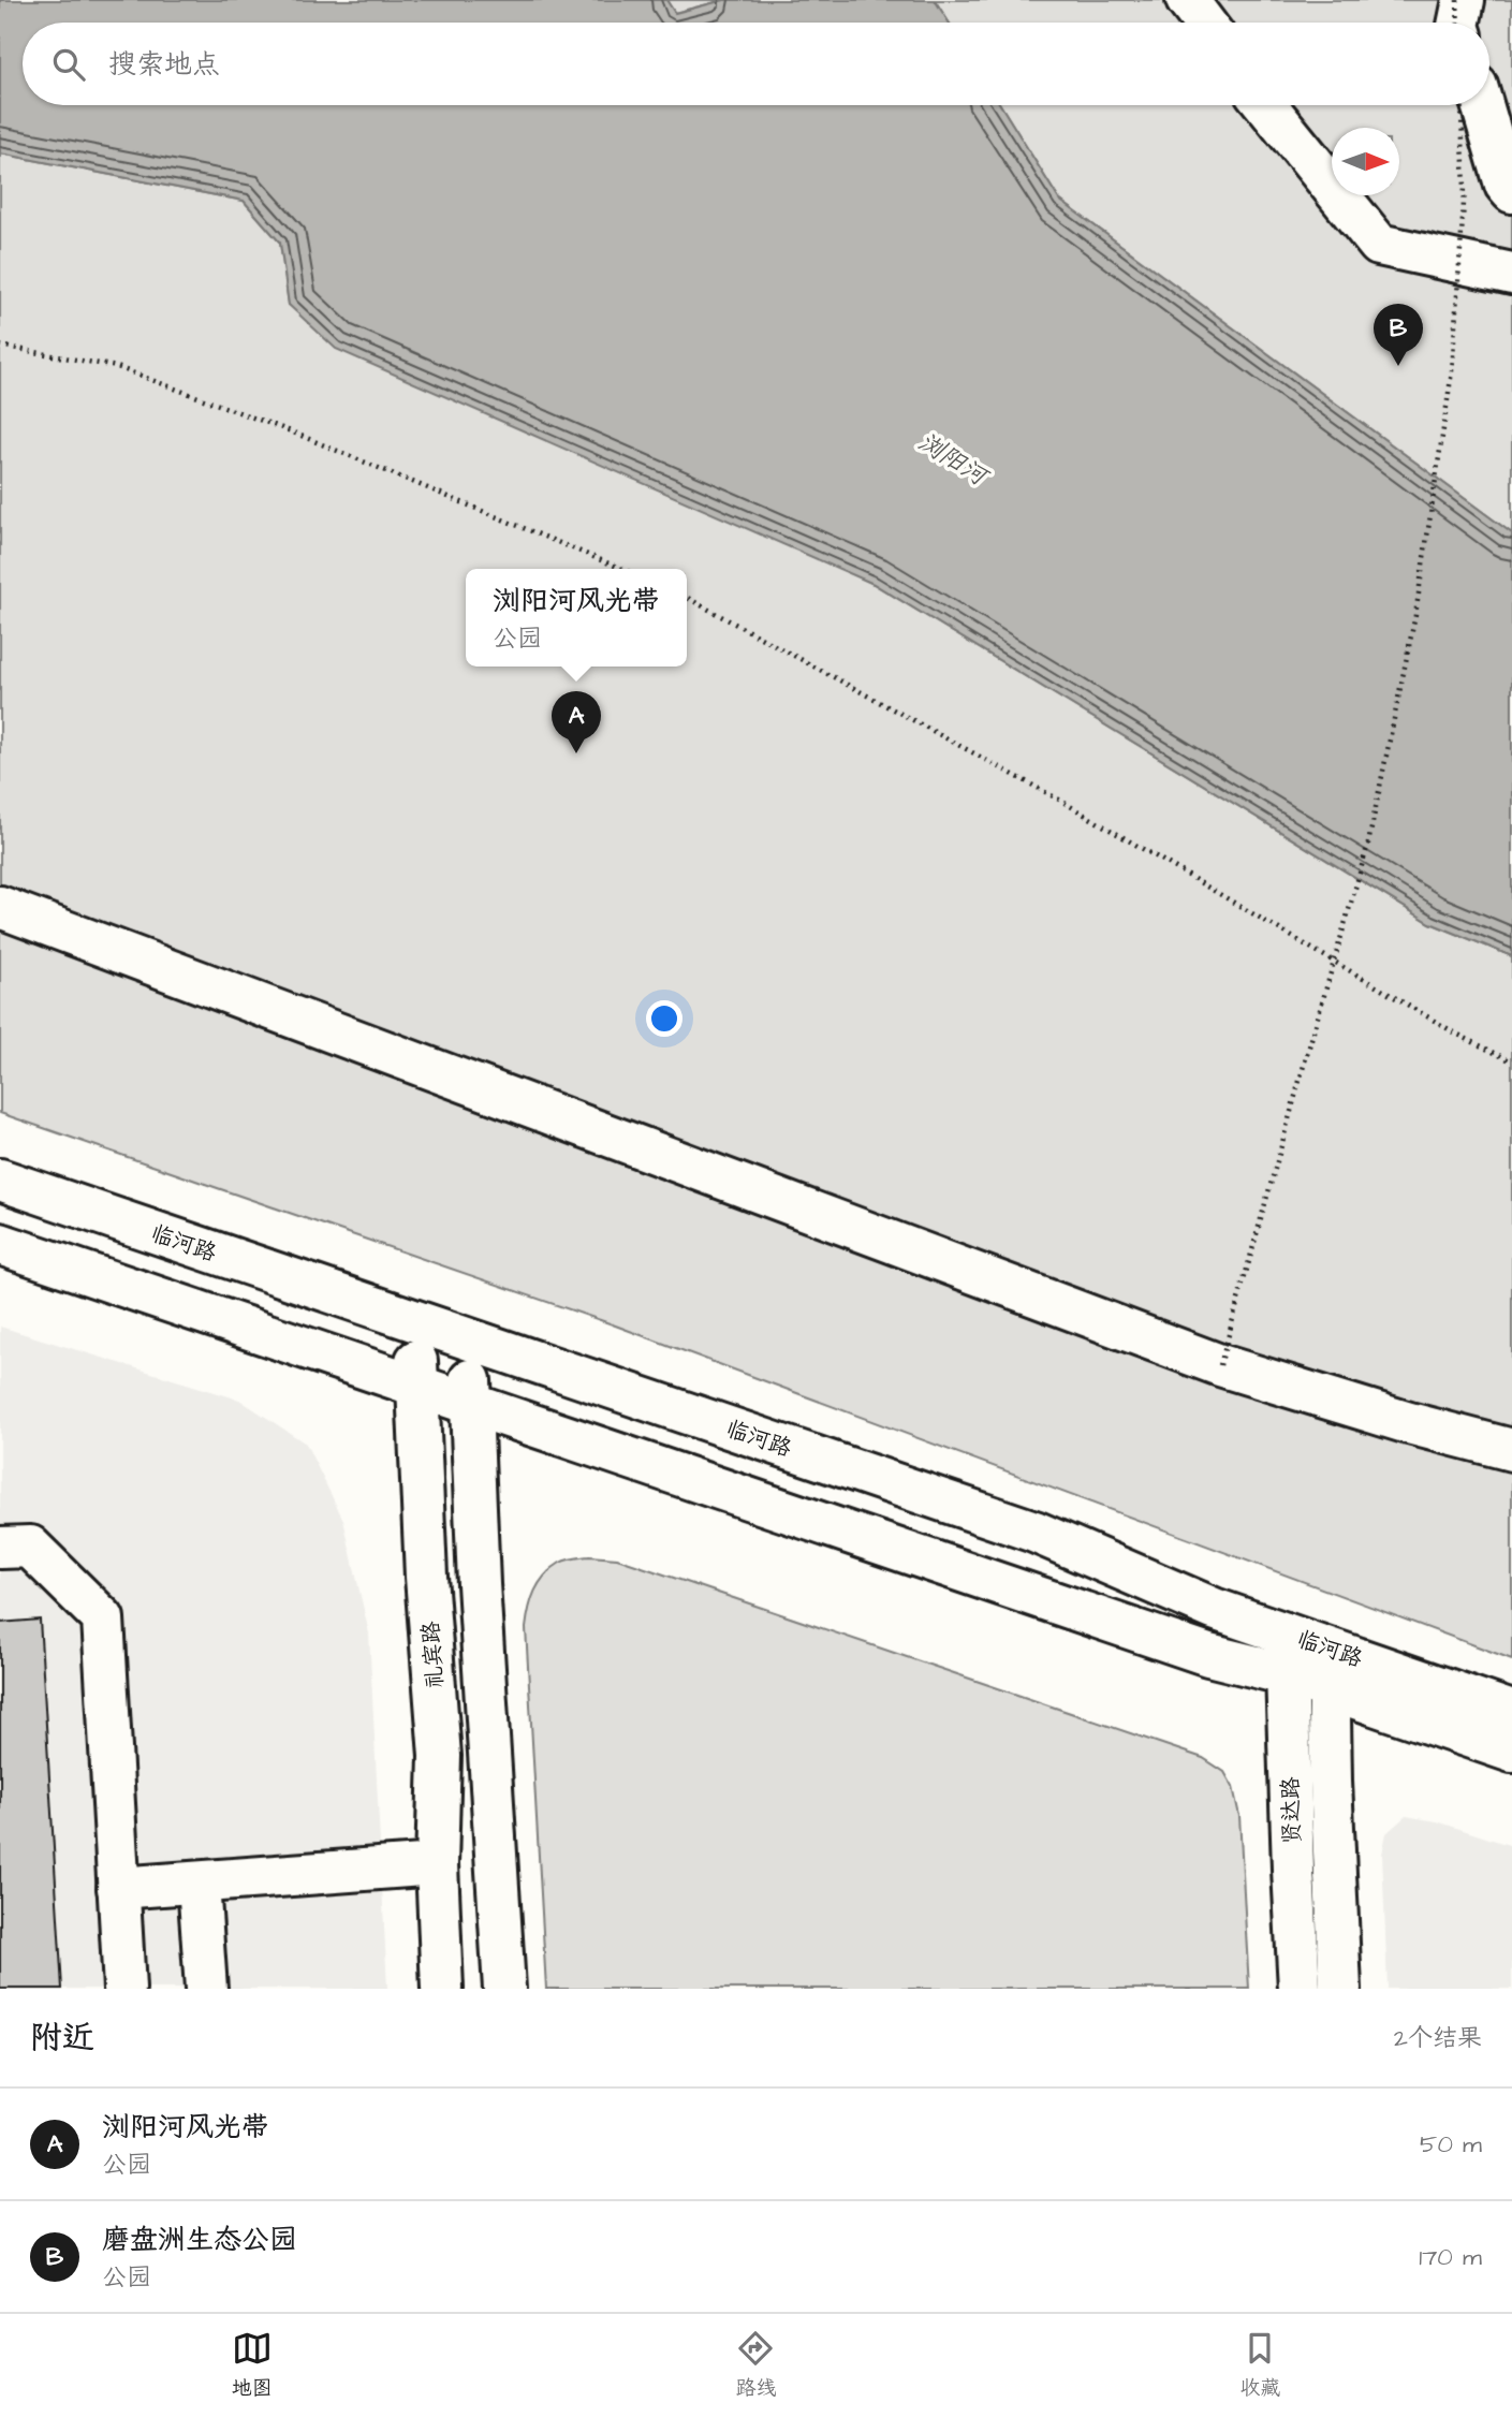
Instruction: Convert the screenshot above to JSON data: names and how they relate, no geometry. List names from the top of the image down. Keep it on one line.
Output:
{"streets":{"main road":["临河路","礼宾路","贤达路"]},"crossings":[["临河路","礼宾路"],["临河路","贤达路"]],"water":["浏阳河"],"north":"right","page":{"search":"搜索地点","pins":["B","A"],"popup":["浏阳河风光带","公园"],"heading":["附近","2个结果"],"list":[{"mark":"A","name":"浏阳河风光带","note":"公园","value":"50 m"},{"mark":"B","name":"磨盘洲生态公园","note":"公园","value":"170 m"}],"nav":["地图","路线","收藏"]}}
